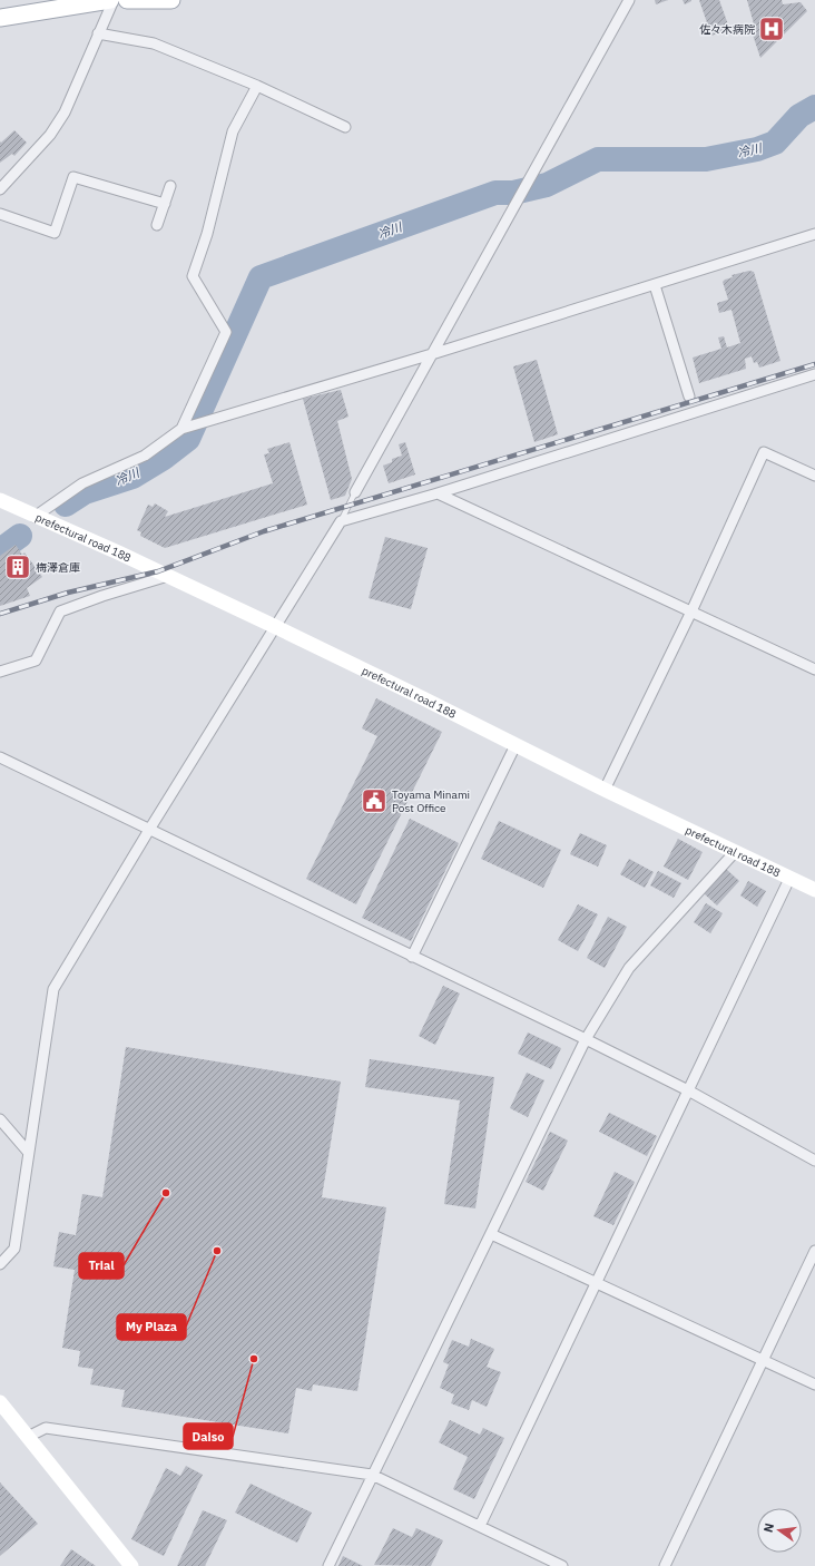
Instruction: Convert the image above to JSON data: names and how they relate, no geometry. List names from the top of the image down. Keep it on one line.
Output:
{"streets":{"main road":["prefectural road 188"]},"water":["冷川"],"places":{"hospital":["佐々木病院"],"building":["梅澤倉庫"],"public building":["Toyama Minami Post Office"],"other":["Trial","My Plaza","Daiso"]},"north":"left"}
